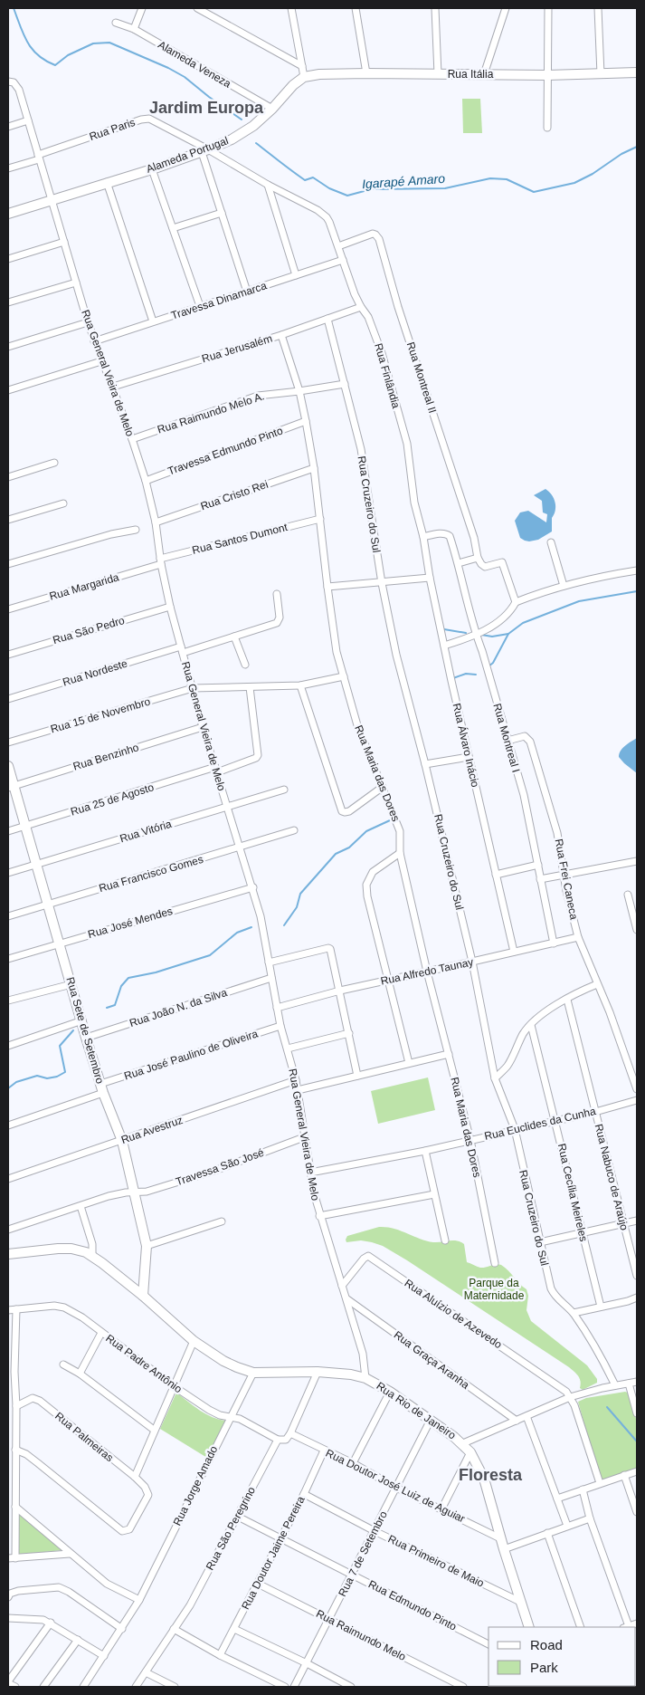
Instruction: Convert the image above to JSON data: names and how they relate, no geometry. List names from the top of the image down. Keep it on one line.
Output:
{"streets":{"street":["Alameda Veneza","Rua Itália","Rua Paris","Alameda Portugal","Travessa Dinamarca","Rua Jerusalém","Rua General Vieira de Melo","Rua Finlândia","Rua Montreal II","Rua Raimundo Melo A.","Travessa Edmundo Pinto","Rua Cristo Rei","Rua Cruzeiro do Sul","Rua Santos Dumont","Rua Margarida","Rua São Pedro","Rua Nordeste","Rua 15 de Novembro","Rua Montreal I","Rua Álvaro Inácio","Rua Benzinho","Rua Maria das Dores","Rua 25 de Agosto","Rua Vitória","Rua Francisco Gomes","Rua Frei Caneca","Rua José Mendes","Rua Alfredo Taunay","Rua João N. da Silva","Rua Sete de Setembro","Rua José Paulino de Oliveira","Rua Euclides da Cunha","Rua Avestruz","Travessa São José","Rua Nabuco de Araújo","Rua Cecília Meireles","Rua Aluízio de Azevedo","Rua Graça Aranha","Rua Padre Antônio","Rua Rio de Janeiro","Rua Palmeiras","Rua Jorge Amado","Rua Doutor José Luiz de Aguiar","Rua São Peregrino","Rua Doutor Jaime Pereira","Rua 7 de Setembro","Rua Primeiro de Maio","Rua Edmundo Pinto","Rua Raimundo Melo"]},"crossings":[["Alameda Veneza","Alameda Portugal"],["Rua Itália","Alameda Portugal"],["Rua Paris","Alameda Portugal"],["Rua Paris","Rua General Vieira de Melo"],["Rua Paris","Rua Finlândia"],["Alameda Portugal","Rua General Vieira de Melo"],["Travessa Dinamarca","Rua General Vieira de Melo"],["Travessa Dinamarca","Rua Finlândia"],["Rua Jerusalém","Rua General Vieira de Melo"],["Rua Jerusalém","Rua Finlândia"],["Rua Jerusalém","Rua Cruzeiro do Sul"],["Rua Jerusalém","Rua Maria das Dores"],["Rua General Vieira de Melo","Rua Raimundo Melo A."],["Rua General Vieira de Melo","Travessa Edmundo Pinto"],["Rua General Vieira de Melo","Rua Cristo Rei"],["Rua General Vieira de Melo","Rua Santos Dumont"],["Rua General Vieira de Melo","Rua Margarida"],["Rua General Vieira de Melo","Rua São Pedro"],["Rua General Vieira de Melo","Rua Nordeste"],["Rua General Vieira de Melo","Rua 15 de Novembro"],["Rua General Vieira de Melo","Rua Benzinho"],["Rua General Vieira de Melo","Rua 25 de Agosto"],["Rua General Vieira de Melo","Rua Vitória"],["Rua General Vieira de Melo","Rua Francisco Gomes"],["Rua General Vieira de Melo","Rua José Mendes"],["Rua General Vieira de Melo","Rua Alfredo Taunay"],["Rua General Vieira de Melo","Rua João N. da Silva"],["Rua General Vieira de Melo","Rua José Paulino de Oliveira"],["Rua General Vieira de Melo","Rua Euclides da Cunha"],["Rua General Vieira de Melo","Rua Avestruz"],["Rua General Vieira de Melo","Travessa São José"],["Rua General Vieira de Melo","Rua Aluízio de Azevedo"],["Rua General Vieira de Melo","Rua Graça Aranha"],["Rua General Vieira de Melo","Rua Rio de Janeiro"],["Rua Finlândia","Rua Montreal II"],["Rua Finlândia","Rua Montreal I"],["Rua Finlândia","Rua Álvaro Inácio"],["Rua Raimundo Melo A.","Rua Cruzeiro do Sul"],["Rua Raimundo Melo A.","Rua Maria das Dores"],["Travessa Edmundo Pinto","Rua Maria das Dores"],["Rua Cristo Rei","Rua Maria das Dores"],["Rua Cruzeiro do Sul","Rua Alfredo Taunay"],["Rua Cruzeiro do Sul","Rua Euclides da Cunha"],["Rua Santos Dumont","Rua Margarida"],["Rua Santos Dumont","Rua Maria das Dores"],["Rua 15 de Novembro","Rua Maria das Dores"],["Rua 15 de Novembro","Rua 25 de Agosto"],["Rua Montreal I","Rua Álvaro Inácio"],["Rua Montreal I","Rua Frei Caneca"],["Rua Montreal I","Rua Alfredo Taunay"],["Rua Álvaro Inácio","Rua Alfredo Taunay"],["Rua Benzinho","Rua Sete de Setembro"],["Rua Maria das Dores","Rua Alfredo Taunay"],["Rua Maria das Dores","Rua Euclides da Cunha"],["Rua 25 de Agosto","Rua Sete de Setembro"],["Rua Vitória","Rua Sete de Setembro"],["Rua Francisco Gomes","Rua Sete de Setembro"],["Rua Frei Caneca","Rua Alfredo Taunay"],["Rua José Mendes","Rua Sete de Setembro"],["Rua João N. da Silva","Rua Sete de Setembro"],["Rua Sete de Setembro","Rua José Paulino de Oliveira"],["Rua Sete de Setembro","Rua Avestruz"],["Rua Sete de Setembro","Travessa São José"],["Rua Sete de Setembro","Rua Rio de Janeiro"],["Rua Euclides da Cunha","Rua Nabuco de Araújo"],["Rua Euclides da Cunha","Rua Cecília Meireles"],["Rua Padre Antônio","Rua Jorge Amado"],["Rua Padre Antônio","Rua São Peregrino"],["Rua Rio de Janeiro","Rua Jorge Amado"],["Rua Rio de Janeiro","Rua Doutor José Luiz de Aguiar"],["Rua Rio de Janeiro","Rua 7 de Setembro"],["Rua Rio de Janeiro","Rua Primeiro de Maio"],["Rua Doutor José Luiz de Aguiar","Rua Doutor Jaime Pereira"],["Rua Doutor José Luiz de Aguiar","Rua 7 de Setembro"],["Rua São Peregrino","Rua Edmundo Pinto"],["Rua Doutor Jaime Pereira","Rua Primeiro de Maio"],["Rua Doutor Jaime Pereira","Rua Edmundo Pinto"],["Rua Doutor Jaime Pereira","Rua Raimundo Melo"],["Rua 7 de Setembro","Rua Primeiro de Maio"],["Rua 7 de Setembro","Rua Edmundo Pinto"],["Rua 7 de Setembro","Rua Raimundo Melo"]],"districts":["Jardim Europa","Floresta"],"water":["Igarapé Amaro"],"parks":["Parque da Maternidade"],"legend":["Road","Park"]}
